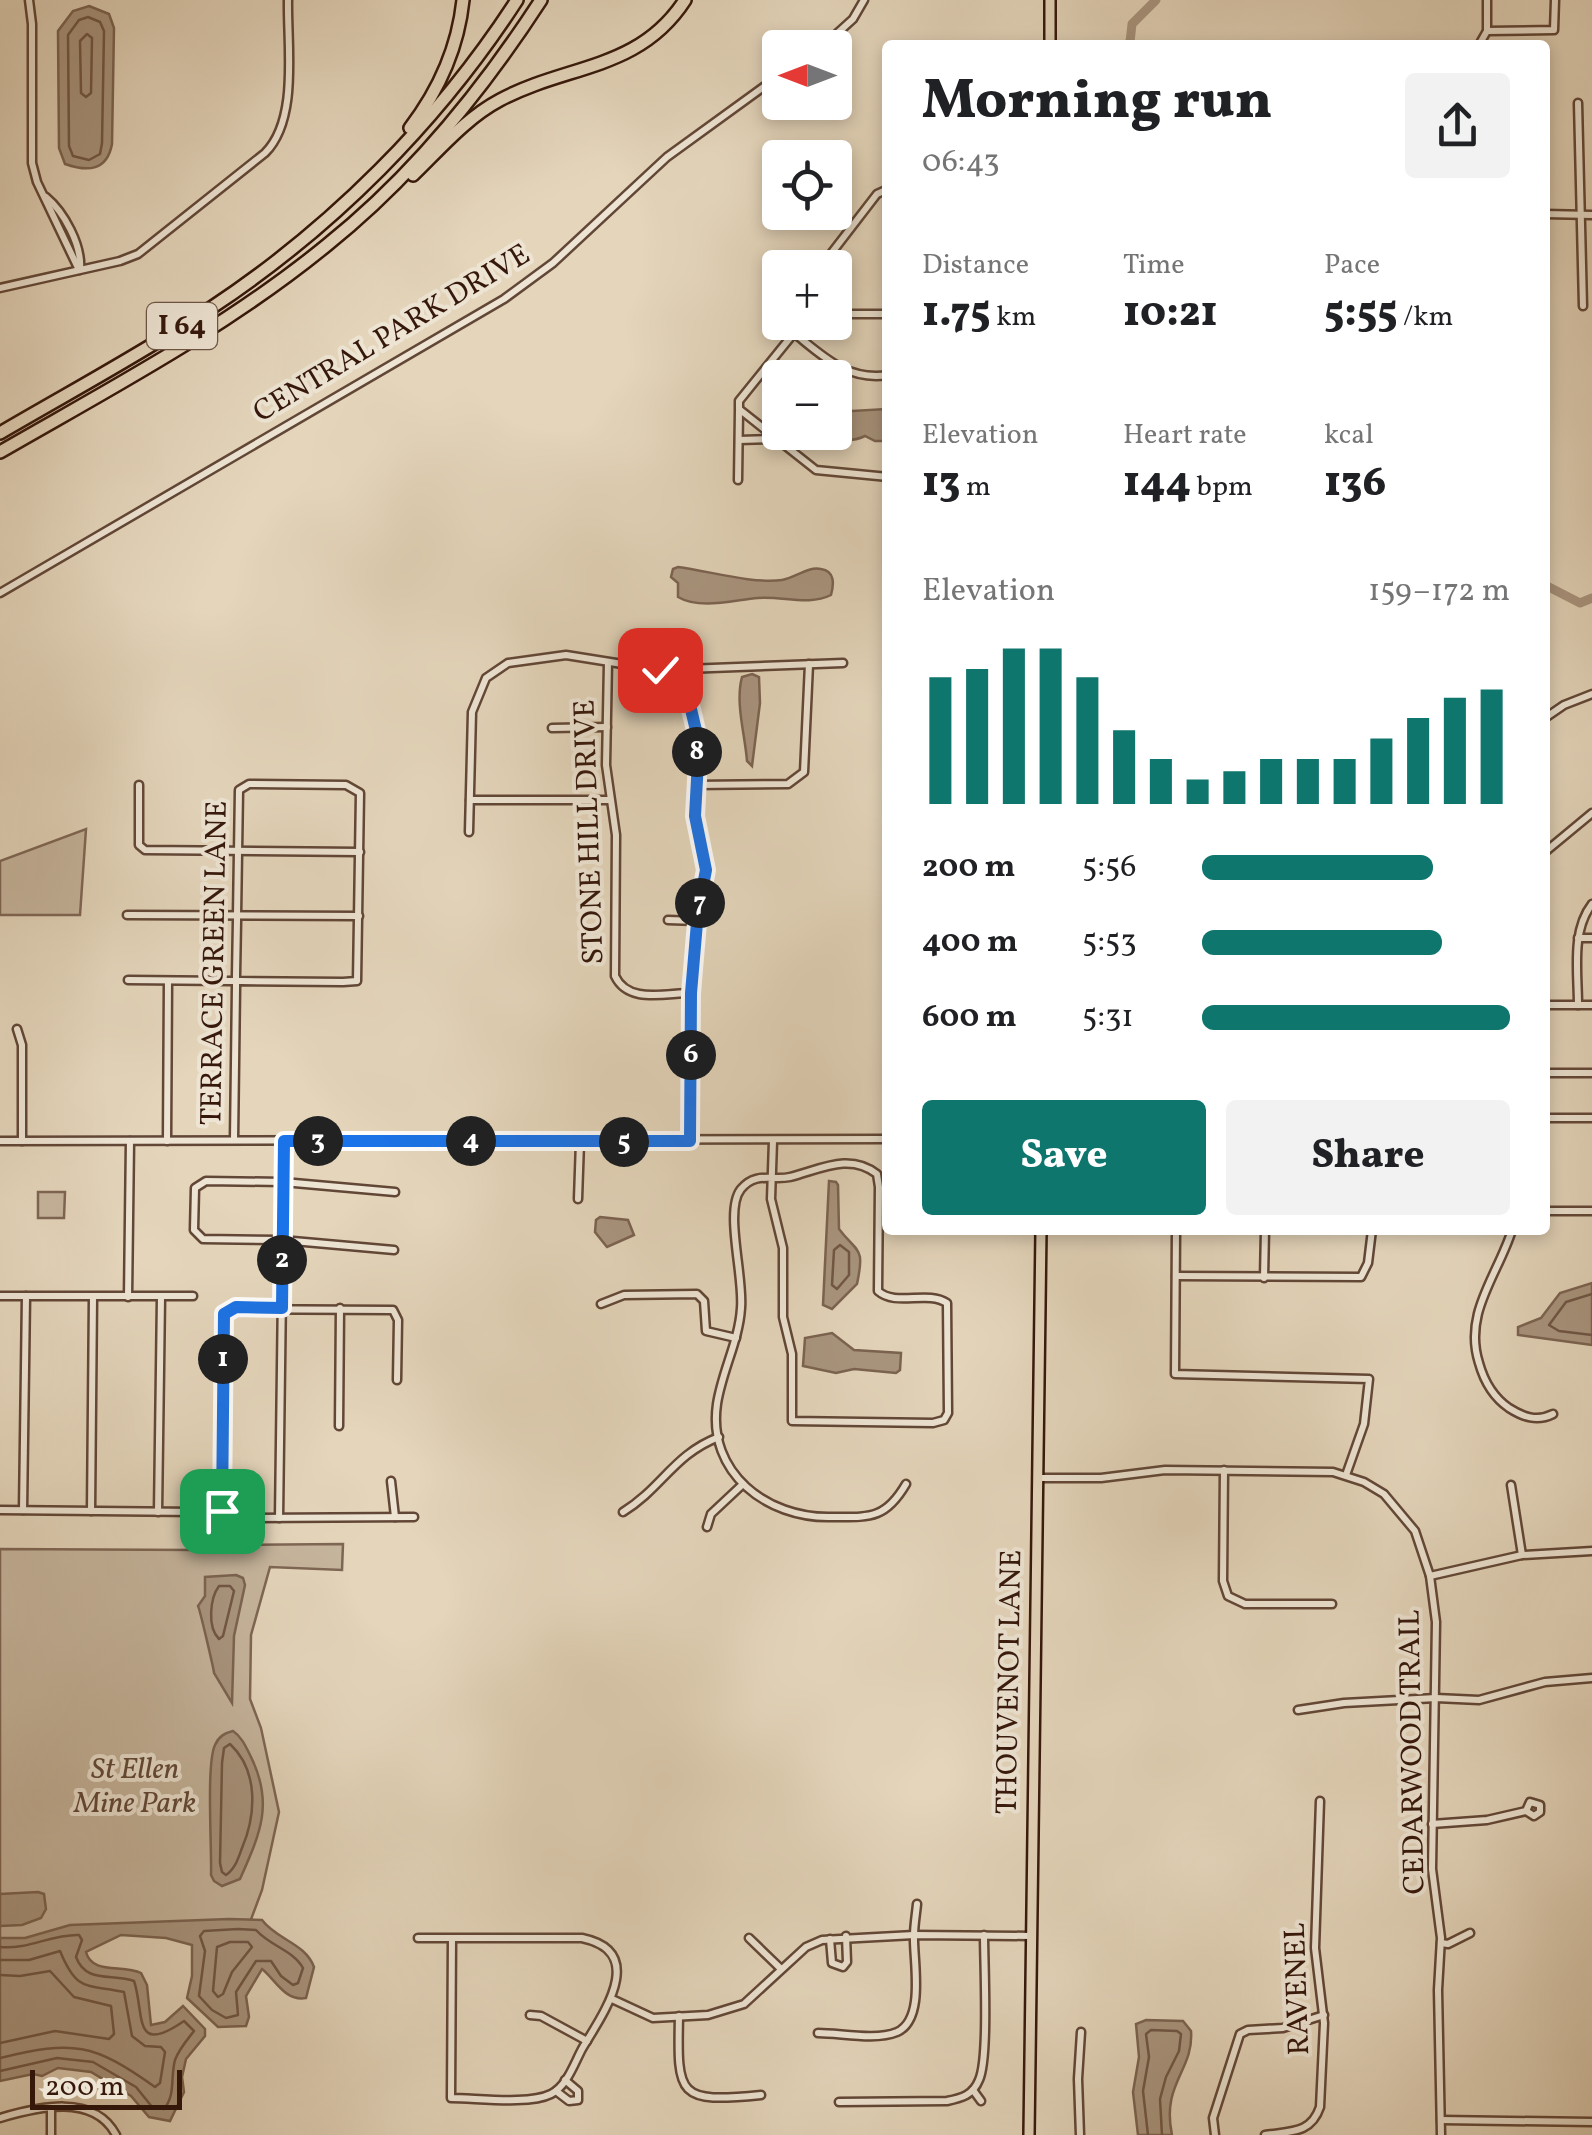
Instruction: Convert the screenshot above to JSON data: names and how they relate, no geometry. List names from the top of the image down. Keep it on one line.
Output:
{"streets":{"highway":["I 64"],"main road":["THOUVENOT LANE"],"street":["CENTRAL PARK DRIVE","STONE HILL DRIVE","TERRACE GREEN LANE","CEDARWOOD TRAIL","RAVENEL"]},"crossings":[["THOUVENOT LANE","CEDARWOOD TRAIL"]],"parks":["St Ellen Mine Park"],"scale_bar":"200 m","north":"left","page":{"map_buttons":["+","−"],"heading":["Morning run","06:43"],"stats":[["Distance","1.75 km"],["Time","10:21"],["Pace","5:55 /km"],["Elevation","13 m"],["Heart rate","144 bpm"],["kcal","136"]],"chart":["Elevation","159–172 m"],"pins":["8","7","6","3","4","5","2","1"],"list":[{"name":"200 m","note":"5:56"},{"name":"400 m","note":"5:53"},{"name":"600 m","note":"5:31"}],"buttons":["Save","Share"],"scale":"200 m"}}
